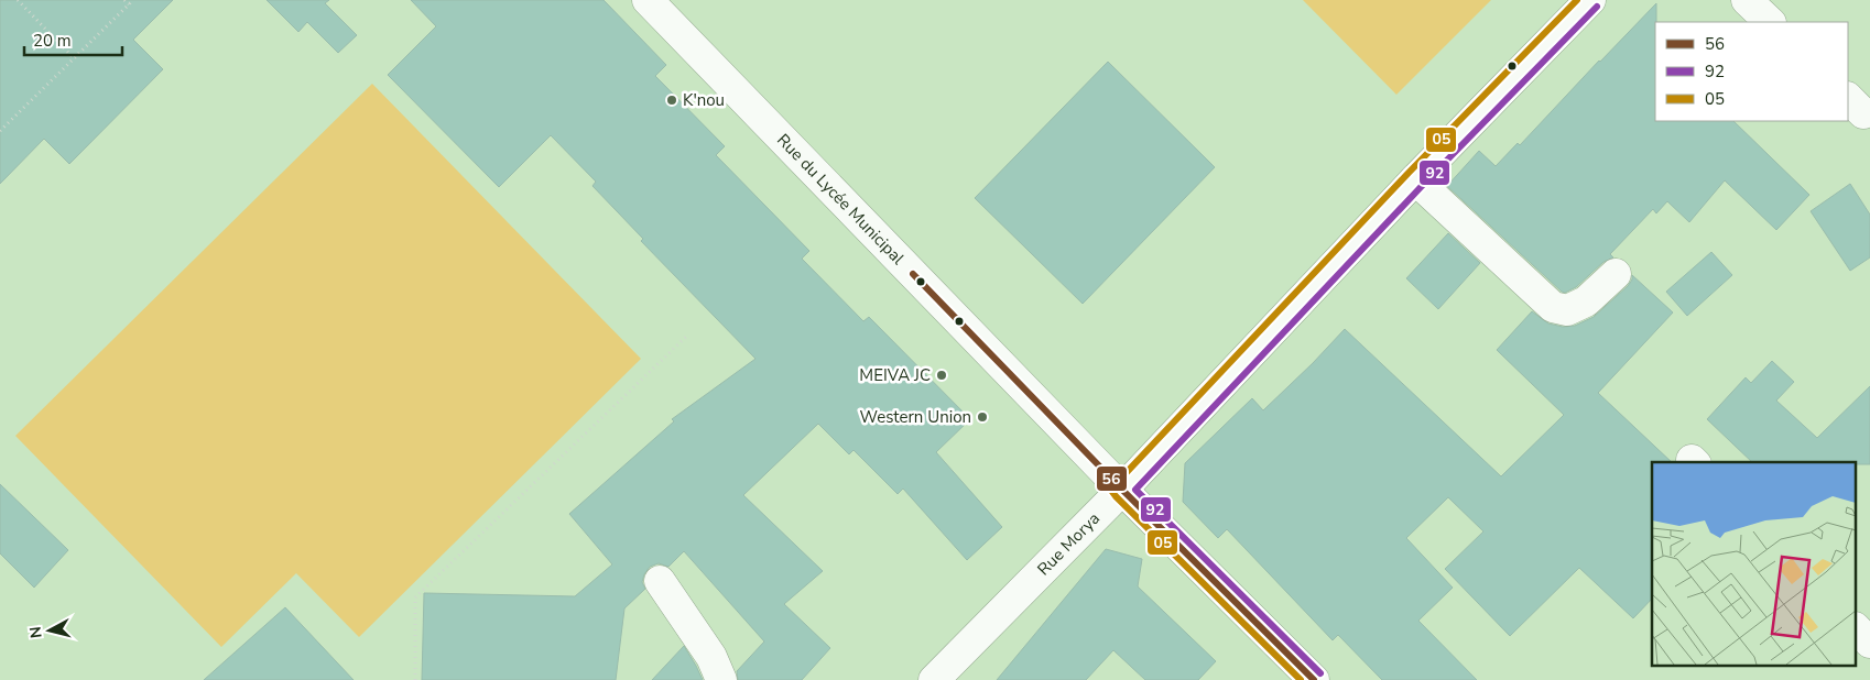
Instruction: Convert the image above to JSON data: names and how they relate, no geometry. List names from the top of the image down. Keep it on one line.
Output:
{"streets":{"street":["Rue du Lycée Municipal","Rue Morya"]},"crossings":[["Rue du Lycée Municipal","Rue Morya"]],"places":["K'nou","MEIVA JC","Western Union"],"lines":["transit line 05","transit line 92","transit line 56"],"legend":["56","92","05"],"scale_bar":"20 m","north":"left"}
